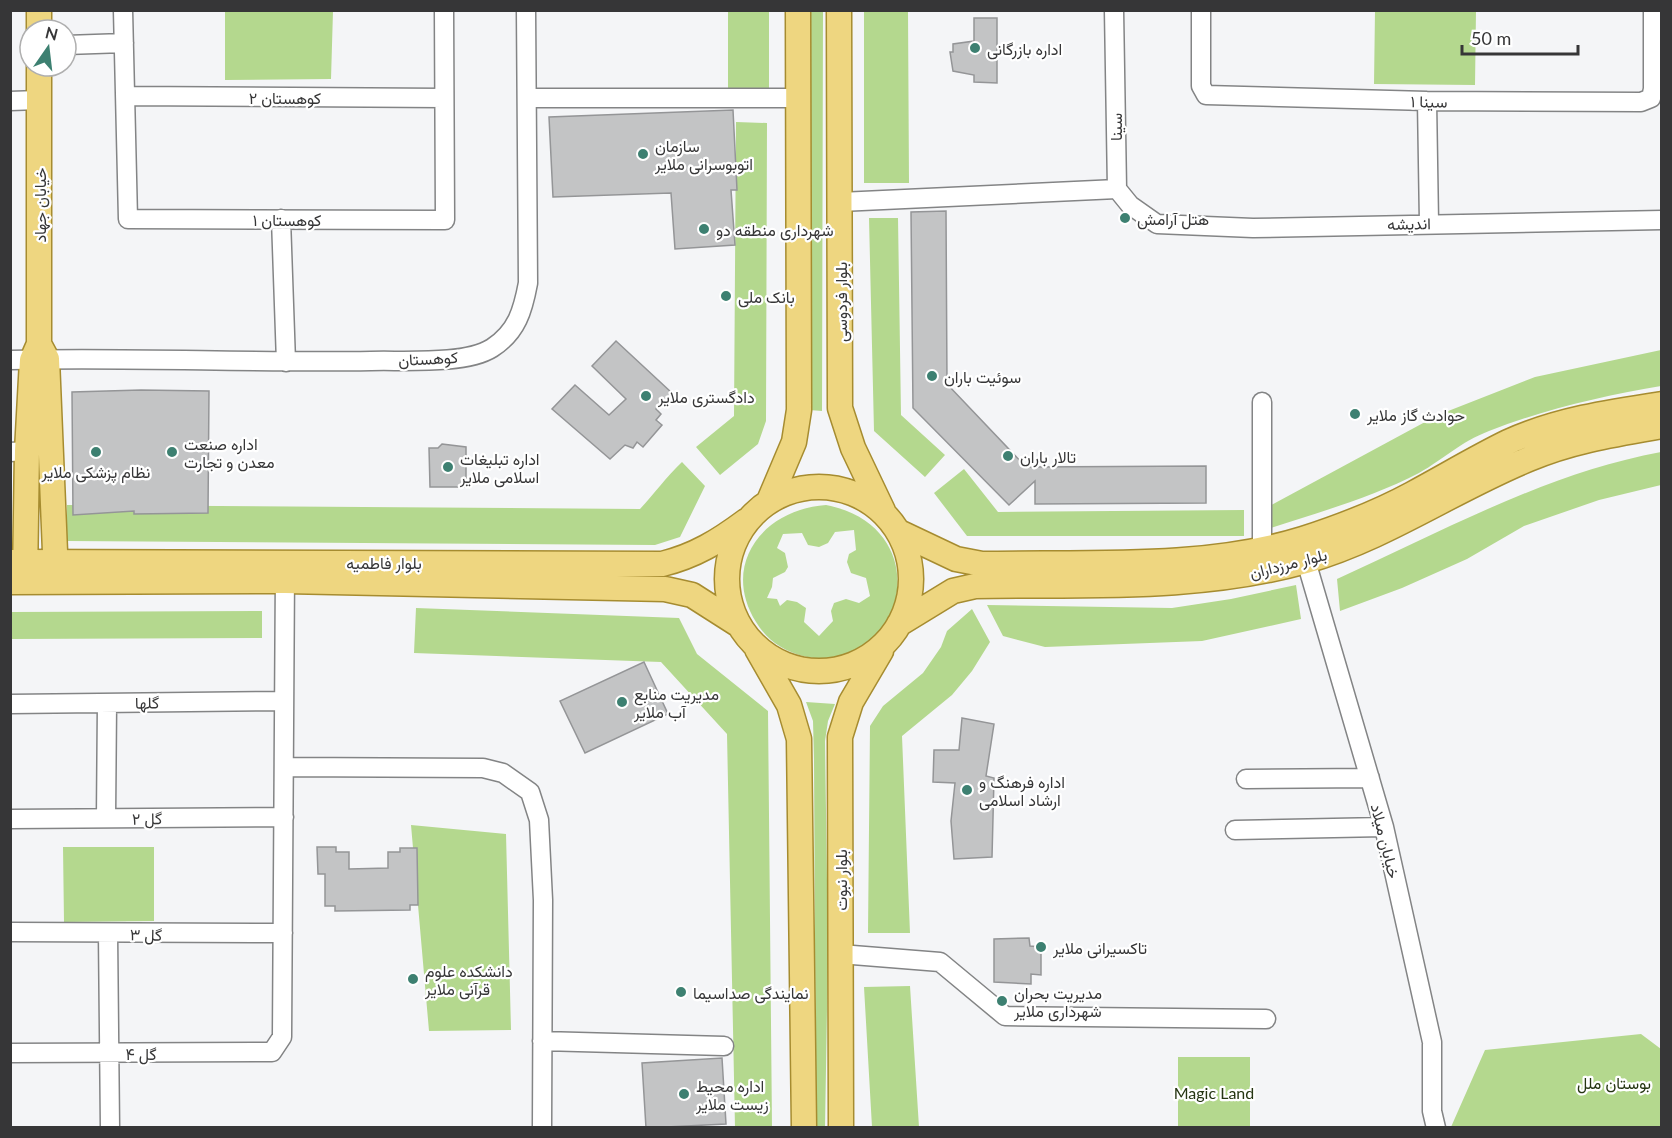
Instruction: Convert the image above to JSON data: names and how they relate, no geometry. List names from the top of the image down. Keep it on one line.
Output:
{"streets":{"main road":["خیابان جهاد","بلوار فردوسی","بلوار فاطمیه","بلوار مرزداران","بلوار نبوت"],"street":["کوهستان ۲","سینا ۱","سینا","کوهستان ۱","اندیشه","کوهستان","گلها","گل ۲","خیابان میلاد","گل ۳","گل ۴"]},"crossings":[["کوهستان ۲","کوهستان ۱"],["سینا","اندیشه"],["خیابان جهاد","کوهستان"],["خیابان جهاد","بلوار فاطمیه"],["بلوار فردوسی","بلوار فاطمیه"],["بلوار فردوسی","بلوار مرزداران"],["بلوار فردوسی","بلوار نبوت"],["بلوار فاطمیه","بلوار مرزداران"],["بلوار فاطمیه","بلوار نبوت"],["بلوار مرزداران","خیابان میلاد"],["بلوار مرزداران","بلوار نبوت"],["گل ۳","گل ۴"]],"parks":["بوستان ملل","Magic Land"],"places":["اداره بازرگانی","سازمان اتوبوسرانی ملایر","هتل آرامش","شهرداری منطقه دو","بانک ملی","سوئیت باران","دادگستری ملایر","حوادث گاز ملایر","نظام پزشکی ملایر","اداره صنعت معدن و تجارت","تالار باران","اداره تبلیغات اسلامی ملایر","مدیریت منابع آب ملایر","اداره فرهنگ و ارشاد اسلامی","تاکسیرانی ملایر","دانشکده علوم قرآنی ملایر","نمایندگی صداسیما","مدیریت بحران شهرداری ملایر","اداره محیط زیست ملایر"],"scale_bar":"50 m","north":"top"}
